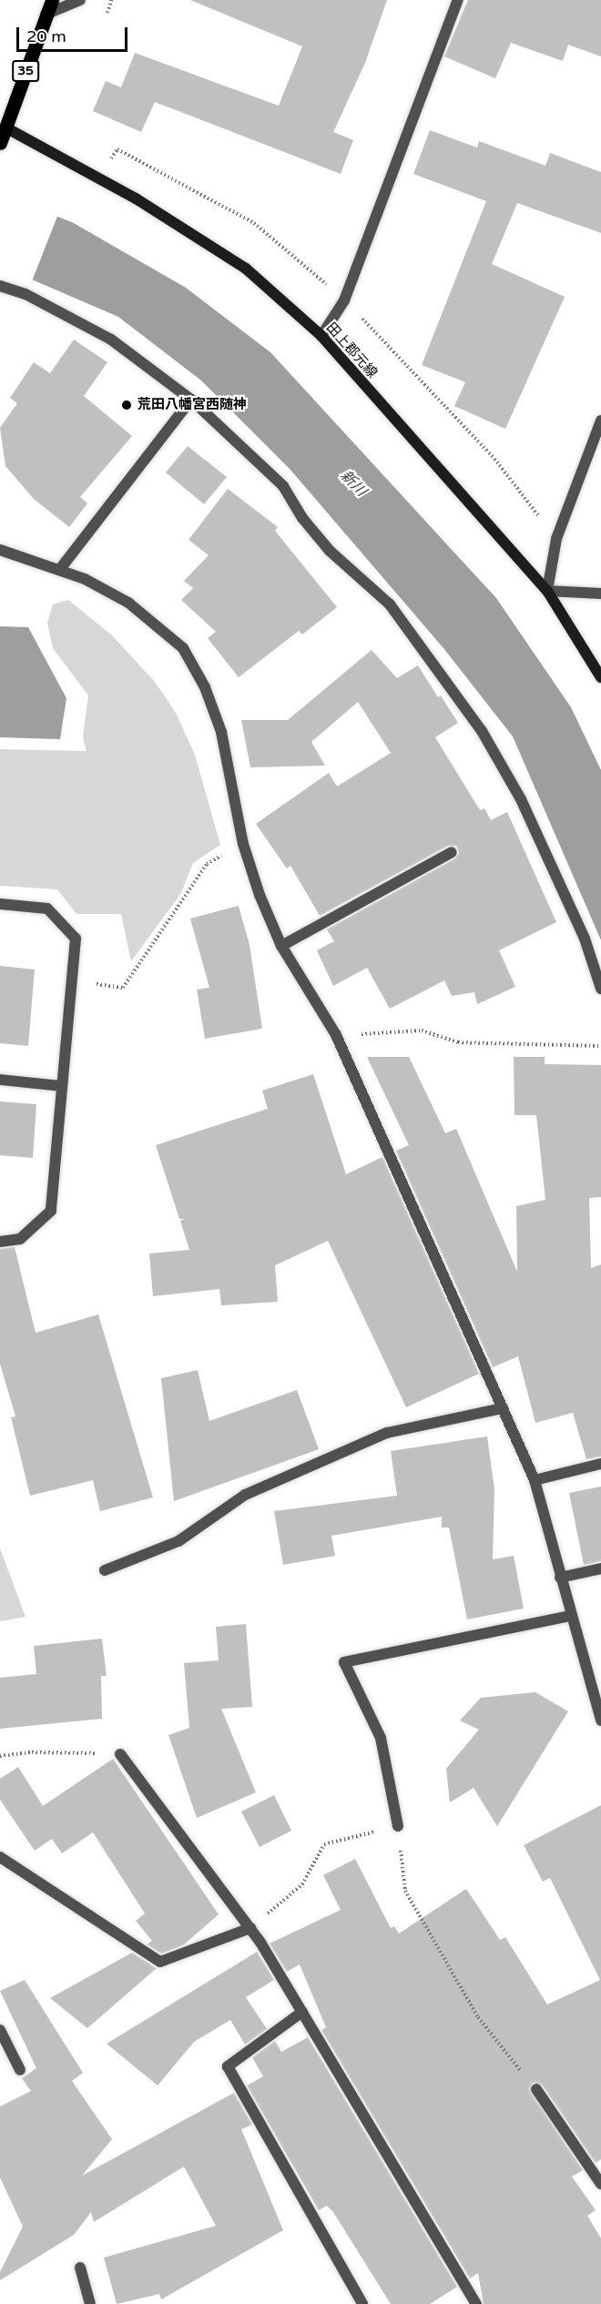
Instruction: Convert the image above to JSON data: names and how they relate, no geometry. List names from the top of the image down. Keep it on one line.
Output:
{"streets":{"main road":["35"],"street":["田上郡元線"]},"crossings":[["35","田上郡元線"]],"water":["新川"],"places":["荒田八幡宮西随神"],"scale_bar":"20 m"}
